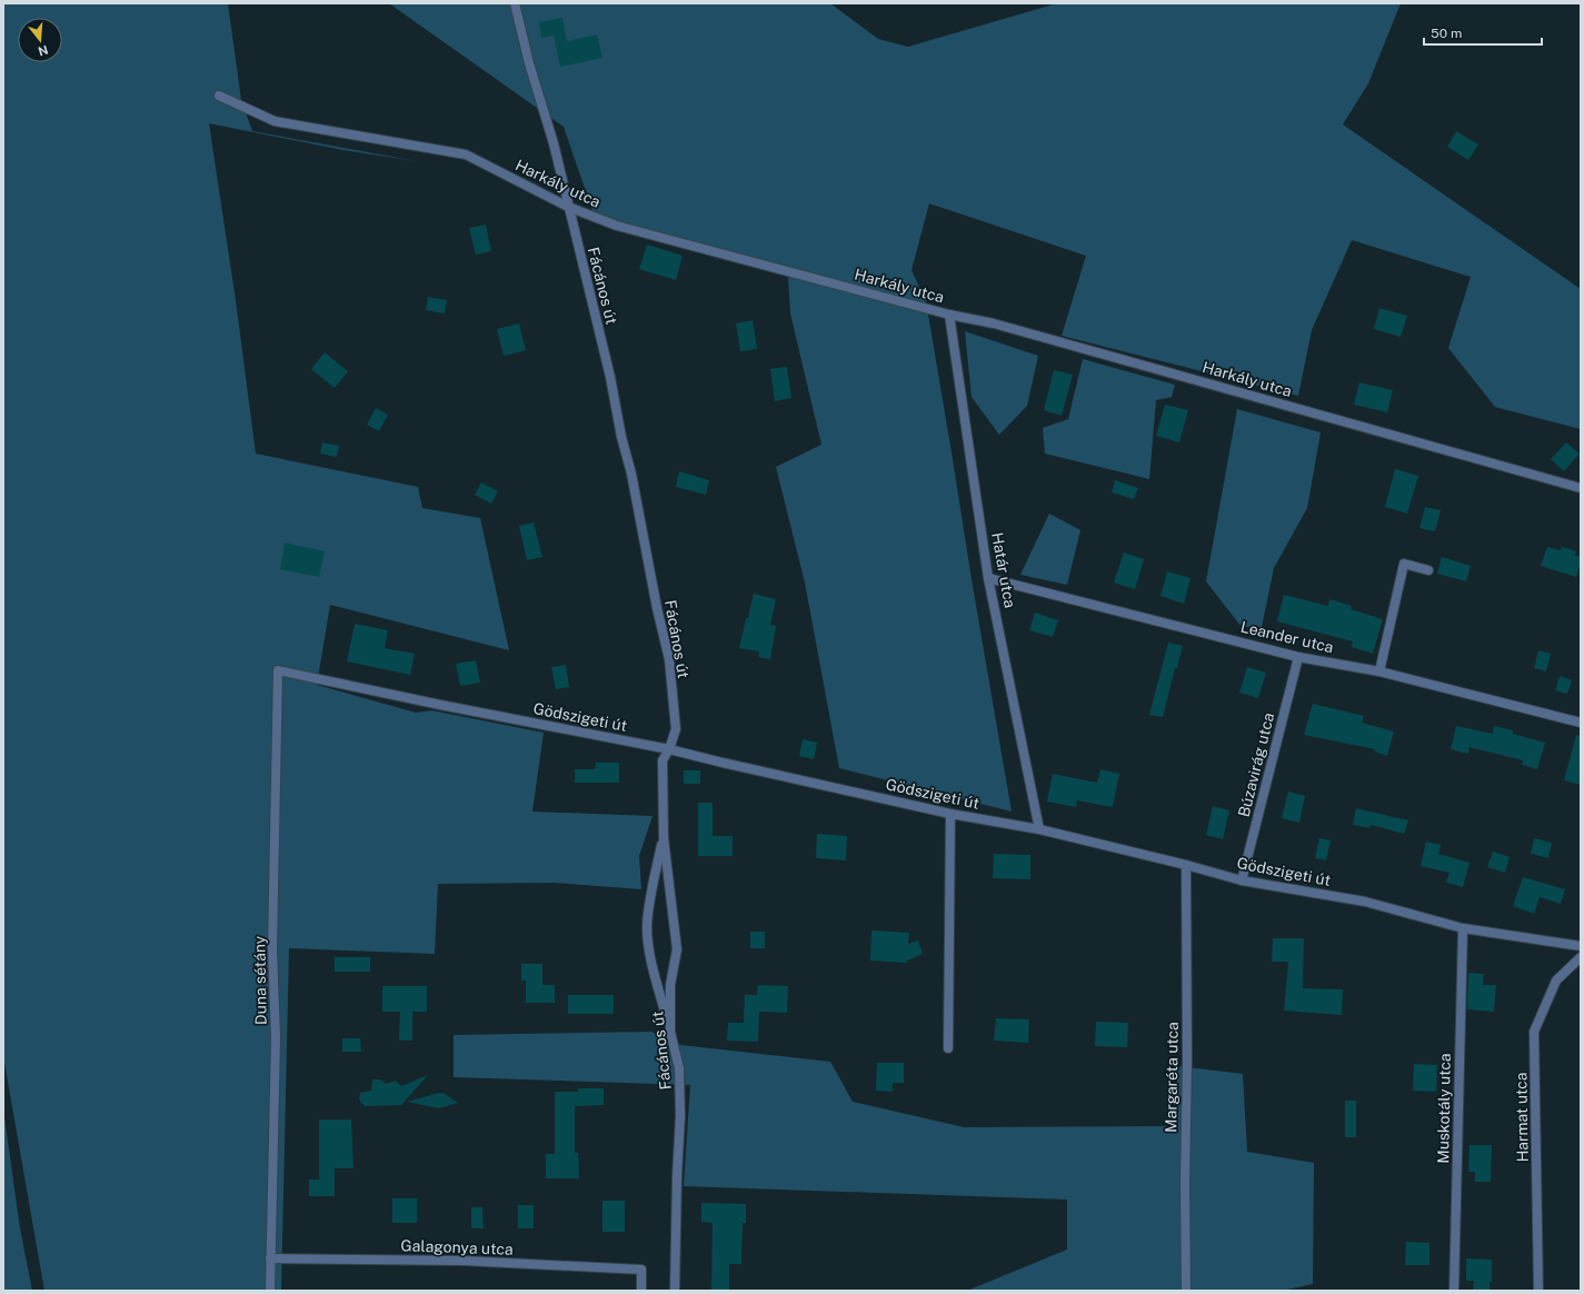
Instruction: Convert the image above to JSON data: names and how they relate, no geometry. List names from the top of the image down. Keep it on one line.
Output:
{"streets":{"street":["Harkály utca","Fácános út","Határ utca","Leander utca","Gödszigeti út","Búzavirág utca","Duna sétány","Margaréta utca","Muskotály utca","Harmat utca","Galagonya utca"]},"crossings":[["Harkály utca","Fácános út"],["Harkály utca","Határ utca"],["Fácános út","Gödszigeti út"],["Határ utca","Leander utca"],["Határ utca","Gödszigeti út"],["Leander utca","Búzavirág utca"],["Gödszigeti út","Búzavirág utca"],["Gödszigeti út","Duna sétány"],["Gödszigeti út","Margaréta utca"],["Gödszigeti út","Muskotály utca"],["Duna sétány","Galagonya utca"]],"scale_bar":"50 m","north":"bottom"}
